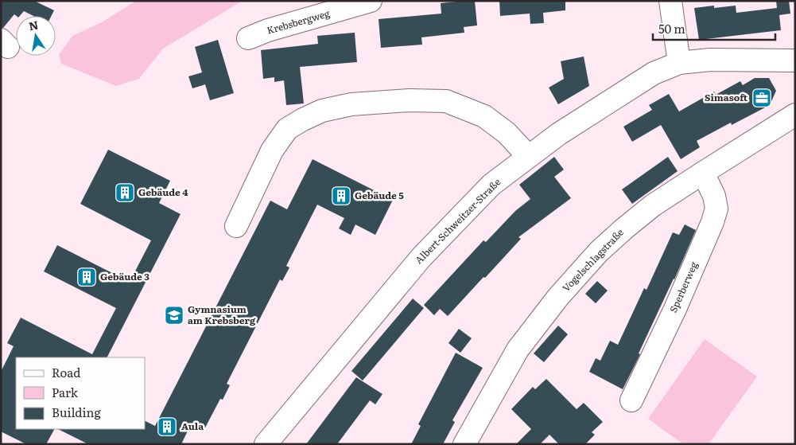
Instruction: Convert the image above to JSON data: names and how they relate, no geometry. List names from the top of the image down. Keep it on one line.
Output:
{"streets":{"street":["Krebsbergweg","Albert-Schweitzer-Straße","Vogelschlagstraße","Sperberweg"]},"crossings":[["Vogelschlagstraße","Sperberweg"]],"places":{"office":["Simasoft"],"building":["Gebäude 4","Gebäude 5","Gebäude 3","Aula"],"school or university":["Gymnasium am Krebsberg"]},"legend":["Road","Park","Building"],"scale_bar":"50 m","north":"top"}
